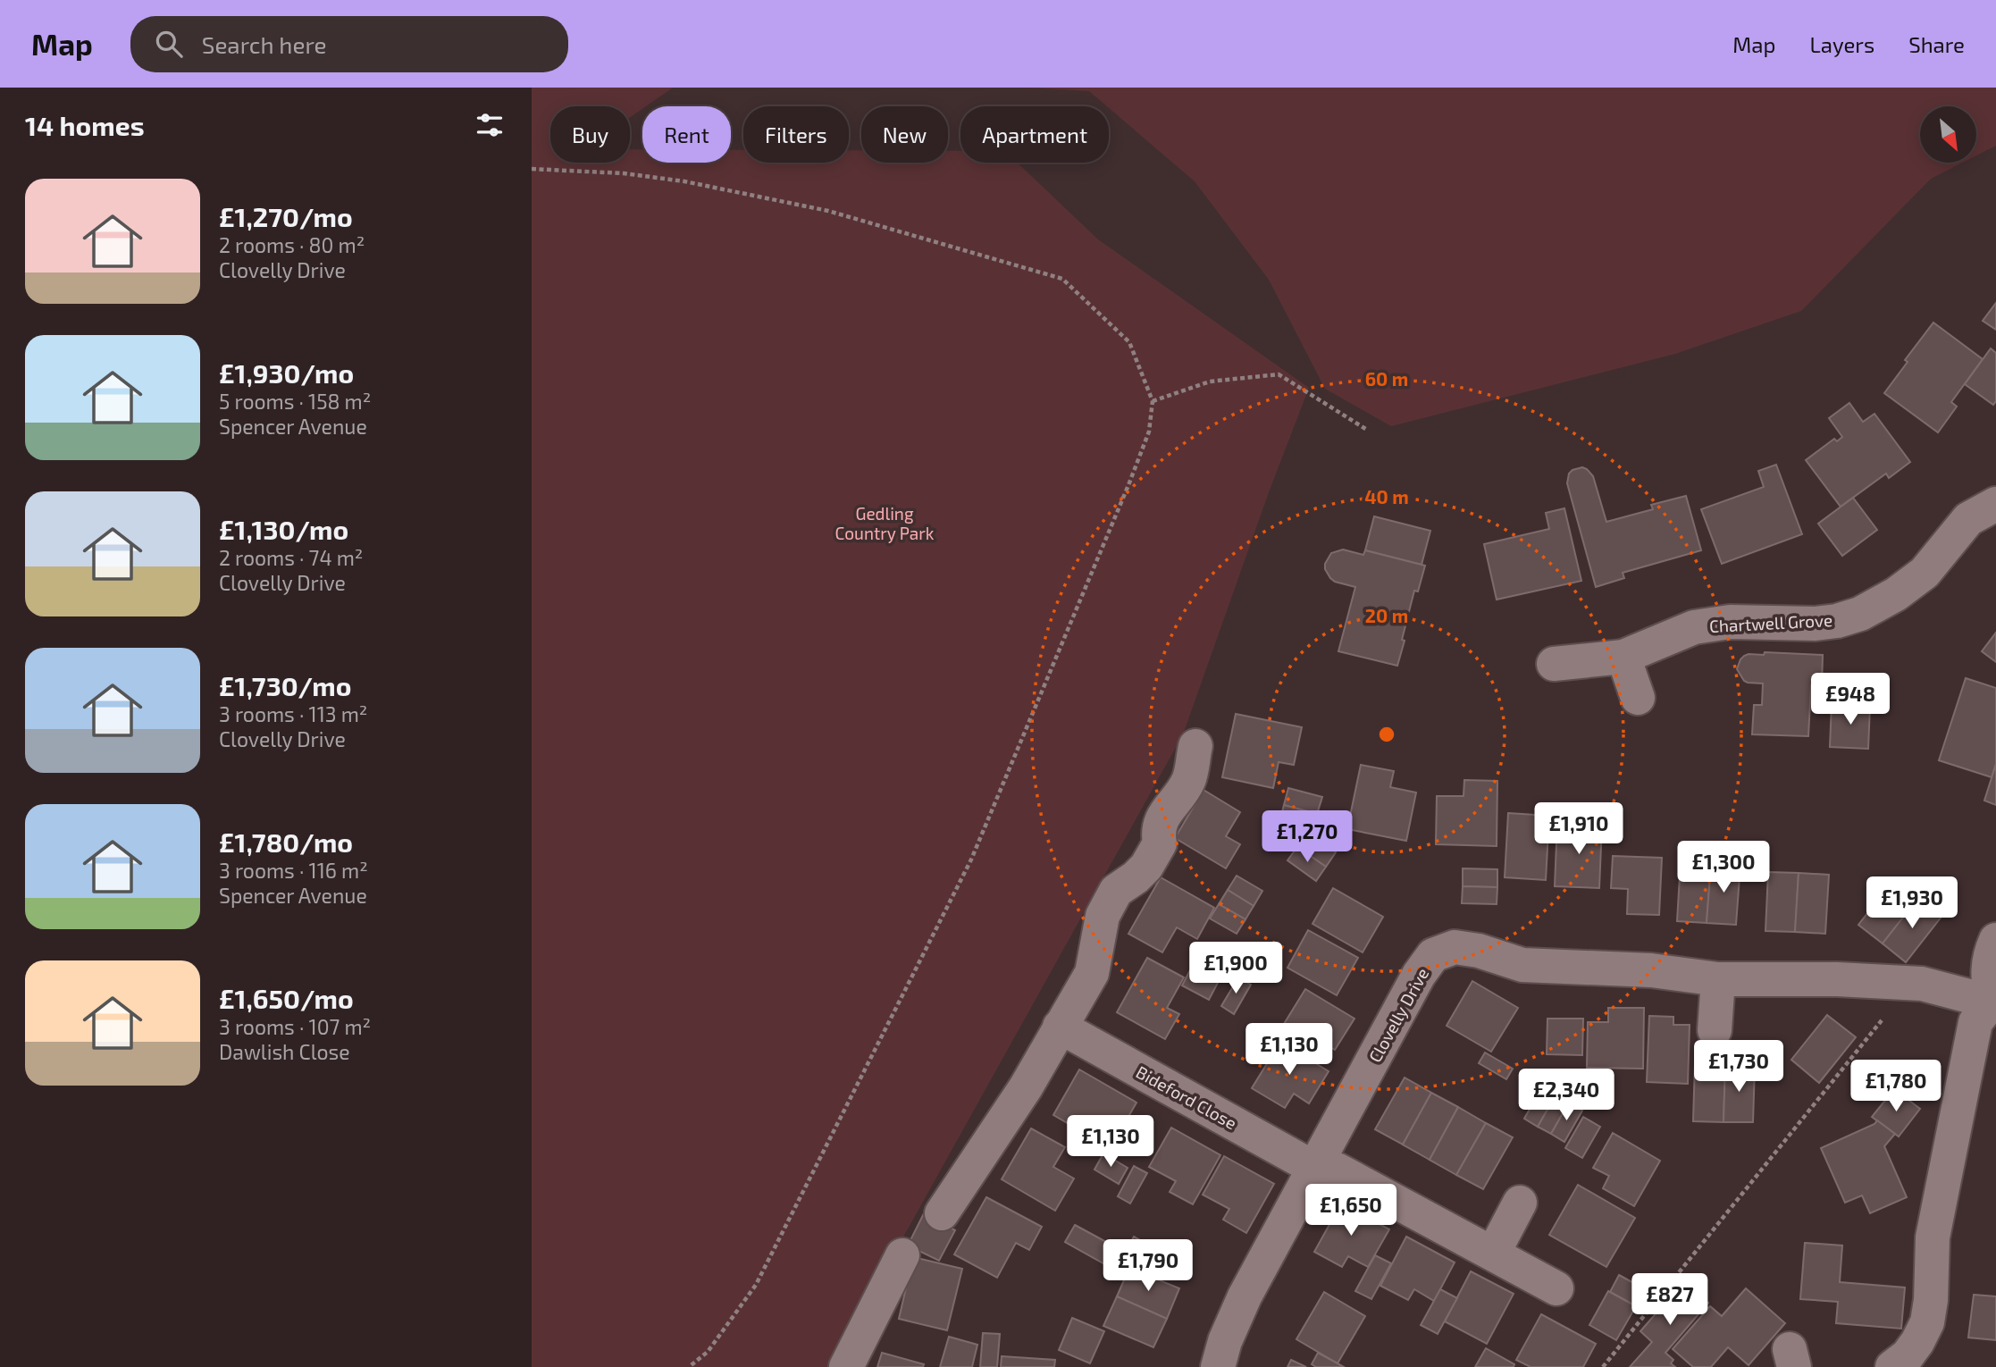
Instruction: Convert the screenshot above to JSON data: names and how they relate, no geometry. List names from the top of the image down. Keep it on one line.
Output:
{"streets":{"street":["Chartwell Grove","Clovelly Drive","Bideford Close"]},"crossings":[["Clovelly Drive","Bideford Close"]],"parks":["Gedling Country Park"],"north":"bottom right","page":{"header":"Map","search":"Search here","nav":["Map","Layers","Share"],"heading":"14 homes","chip":["Buy","Rent","Filters","New","Apartment"],"list":[{"name":"£1,270/mo","note":"2 rooms · 80 m² · Clovelly Drive"},{"name":"£1,930/mo","note":"5 rooms · 158 m² · Spencer Avenue"},{"name":"£1,130/mo","note":"2 rooms · 74 m² · Clovelly Drive"},{"name":"£1,730/mo","note":"3 rooms · 113 m² · Clovelly Drive"},{"name":"£1,780/mo","note":"3 rooms · 116 m² · Spencer Avenue"},{"name":"£1,650/mo","note":"3 rooms · 107 m² · Dawlish Close"}],"price":["£948","£1,910","£1,270","£1,300","£1,930","£1,900","£1,130","£1,730","£1,780","£2,340","£1,130","£1,650","£1,790","£827"]},"rings":["60 m","40 m","20 m"]}
